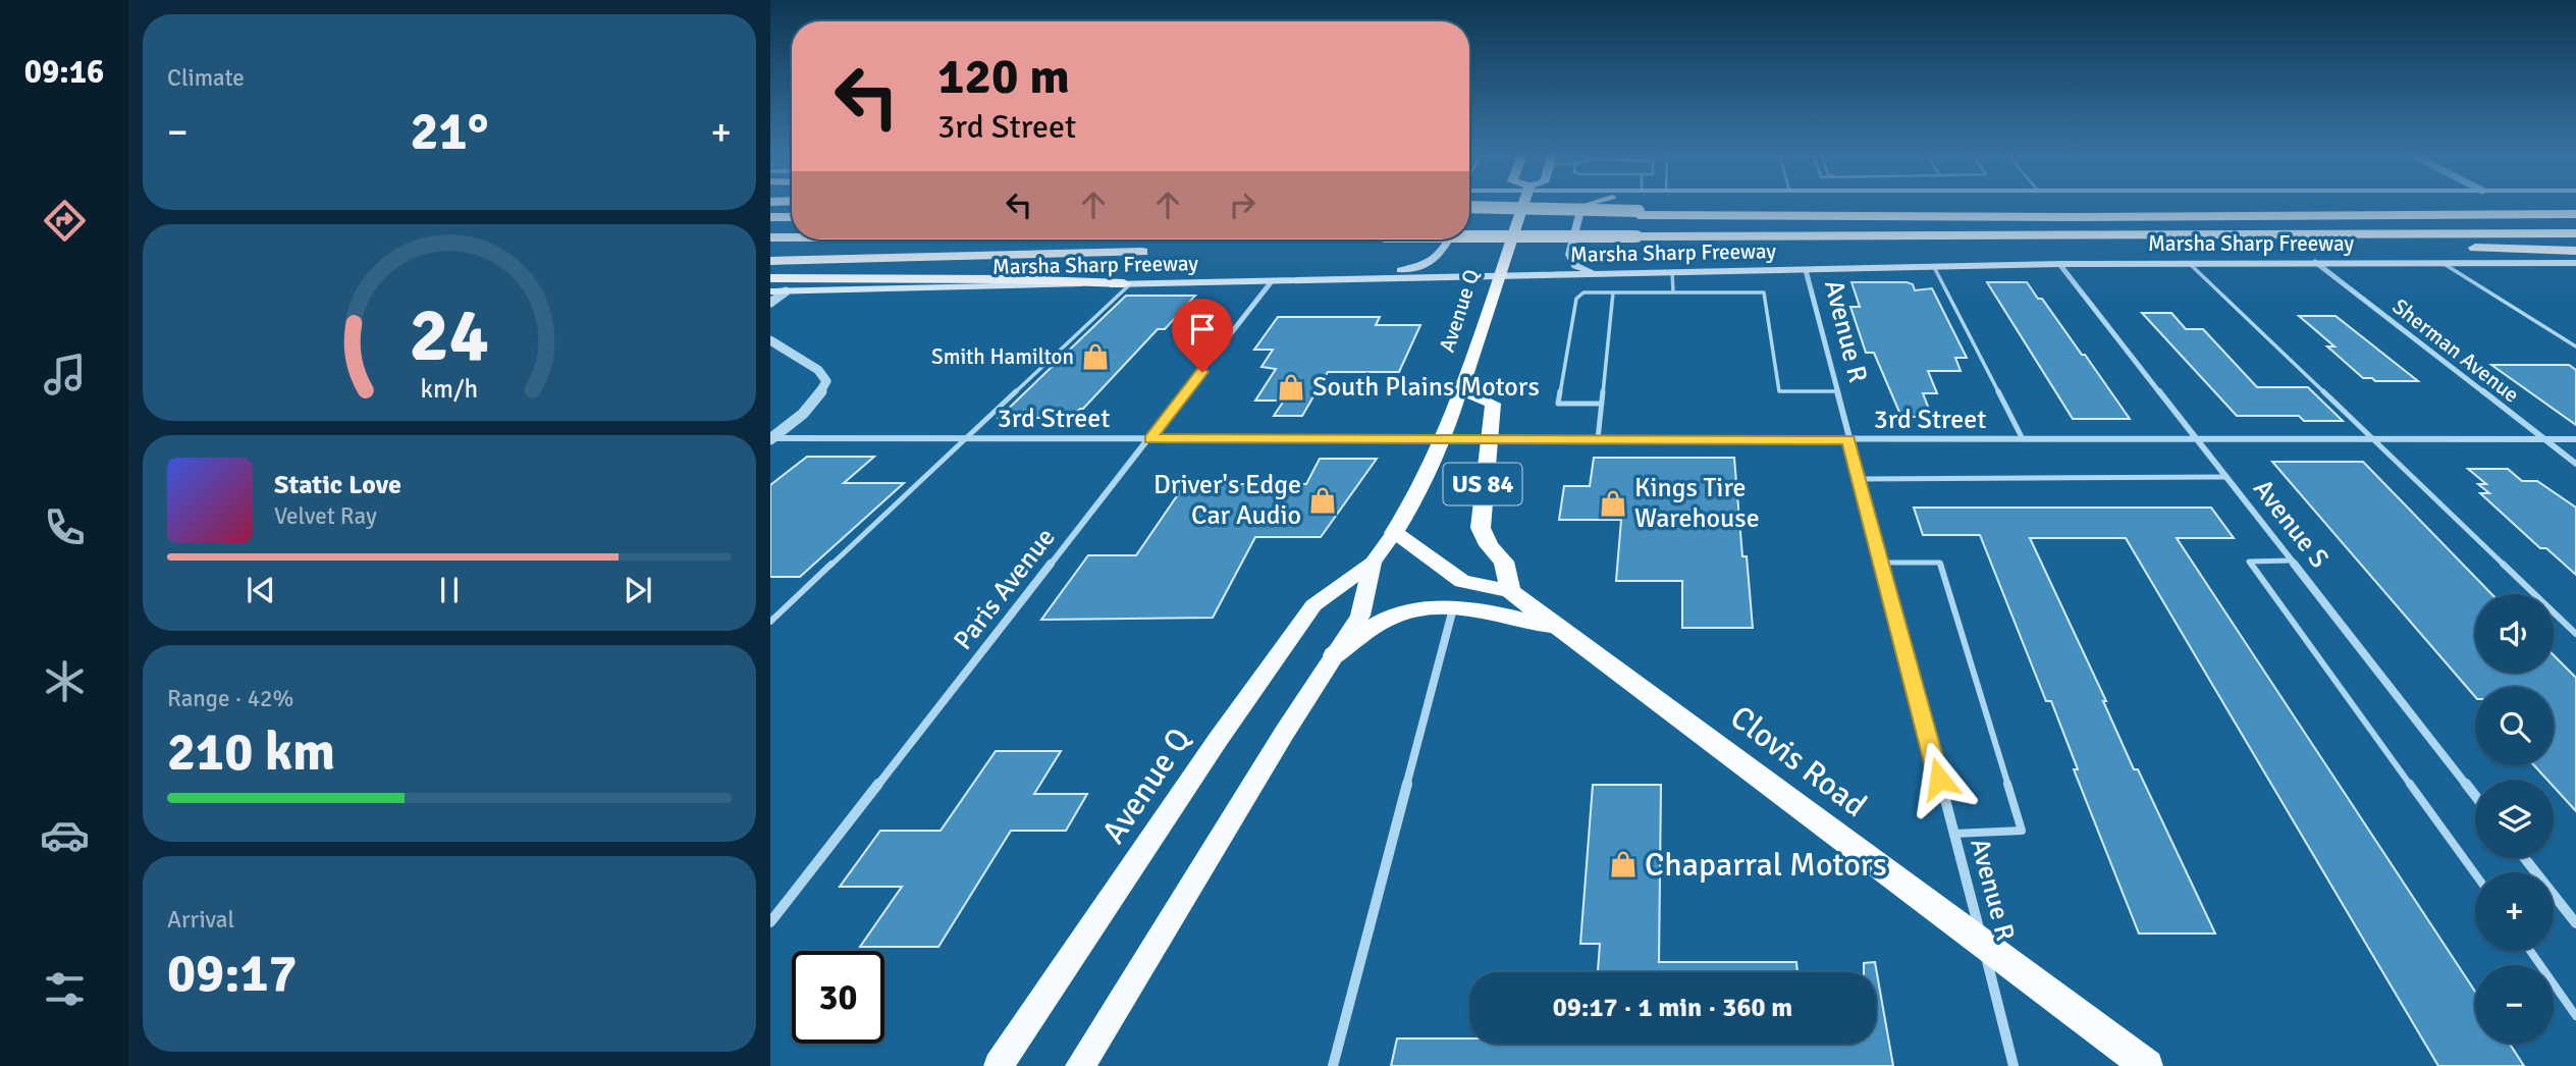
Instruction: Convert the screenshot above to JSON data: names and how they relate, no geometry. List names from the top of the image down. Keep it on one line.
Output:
{"streets":{"highway":["Marsha Sharp Freeway","Avenue Q","US 84","Clovis Road"],"street":["Avenue R","Sherman Avenue","3rd Street","Avenue S","Paris Avenue"]},"crossings":[["Marsha Sharp Freeway","Avenue Q"],["Marsha Sharp Freeway","Avenue R"],["Marsha Sharp Freeway","Sherman Avenue"],["Marsha Sharp Freeway","Avenue S"],["Marsha Sharp Freeway","Paris Avenue"],["Avenue Q","3rd Street"],["Avenue Q","US 84"],["Avenue Q","Clovis Road"],["Avenue R","3rd Street"],["Avenue R","Clovis Road"],["Sherman Avenue","3rd Street"],["3rd Street","US 84"],["3rd Street","Avenue S"],["3rd Street","Paris Avenue"],["US 84","Clovis Road"]],"places":{"shop":["Smith Hamilton","South Plains Motors","Driver's Edge Car Audio","Kings Tire Warehouse","Chaparral Motors"]},"page":{"tabs":"09:16","tile":["Climate",["Range · 42%","210 km"],["Arrival","09:17"]],"turn":["120 m","3rd Street"],"heat":["−","21°","+"],"song":["Static Love","Velvet Ray"],"map_buttons":["+","−"],"limit":"30","trip":"09:17 · 1 min · 360 m","gauge":["24","km/h"]}}
